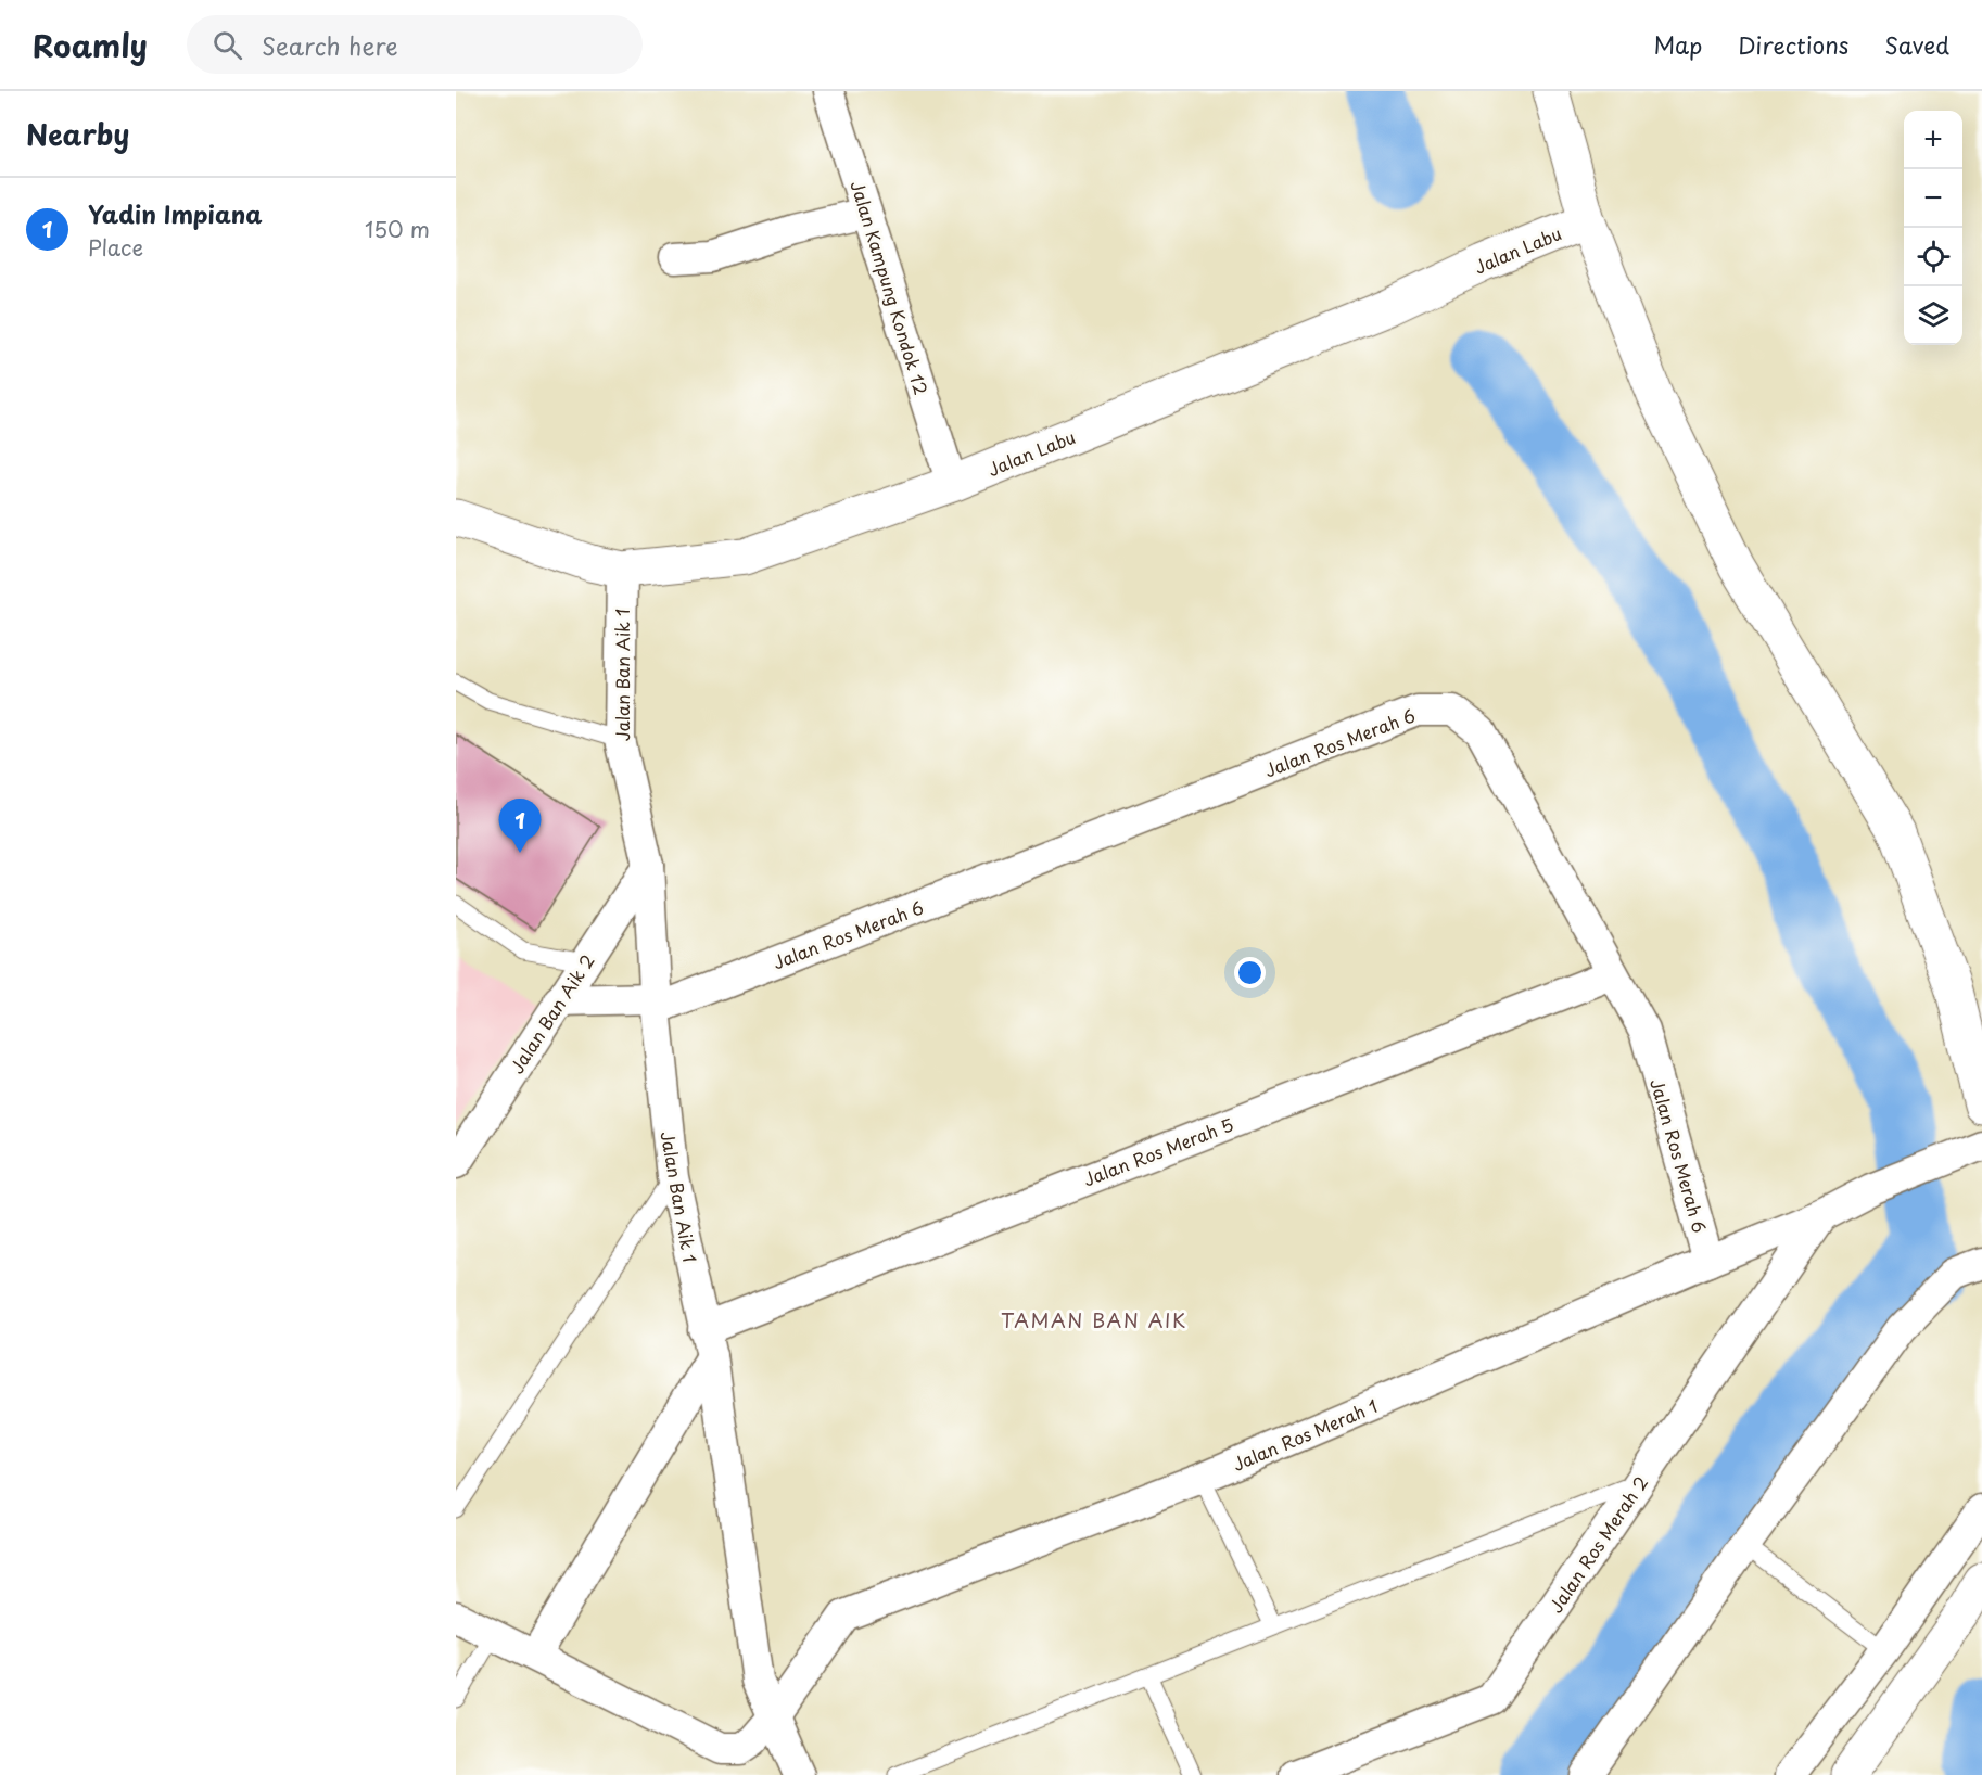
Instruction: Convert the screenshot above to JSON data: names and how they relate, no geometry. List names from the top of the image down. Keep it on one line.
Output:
{"streets":{"main road":["Jalan Labu"],"street":["Jalan Kampung Kondok 12","Jalan Ban Aik 1","Jalan Ros Merah 6","Jalan Ban Aik 2","Jalan Ros Merah 5","Jalan Ros Merah 1","Jalan Ros Merah 2"]},"crossings":[["Jalan Labu","Jalan Kampung Kondok 12"],["Jalan Labu","Jalan Ban Aik 1"],["Jalan Ban Aik 1","Jalan Ros Merah 6"],["Jalan Ban Aik 1","Jalan Ban Aik 2"],["Jalan Ban Aik 1","Jalan Ros Merah 5"],["Jalan Ban Aik 1","Jalan Ros Merah 1"],["Jalan Ros Merah 6","Jalan Ros Merah 5"],["Jalan Ros Merah 6","Jalan Ros Merah 1"],["Jalan Ros Merah 1","Jalan Ros Merah 2"]],"districts":["TAMAN BAN AIK"],"page":{"header":"Roamly","search":"Search here","nav":["Map","Directions","Saved"],"heading":"Nearby","map_buttons":["+","−"],"list":[{"mark":"1","name":"Yadin Impiana","note":"Place","value":"150 m"}],"pins":"1"}}
